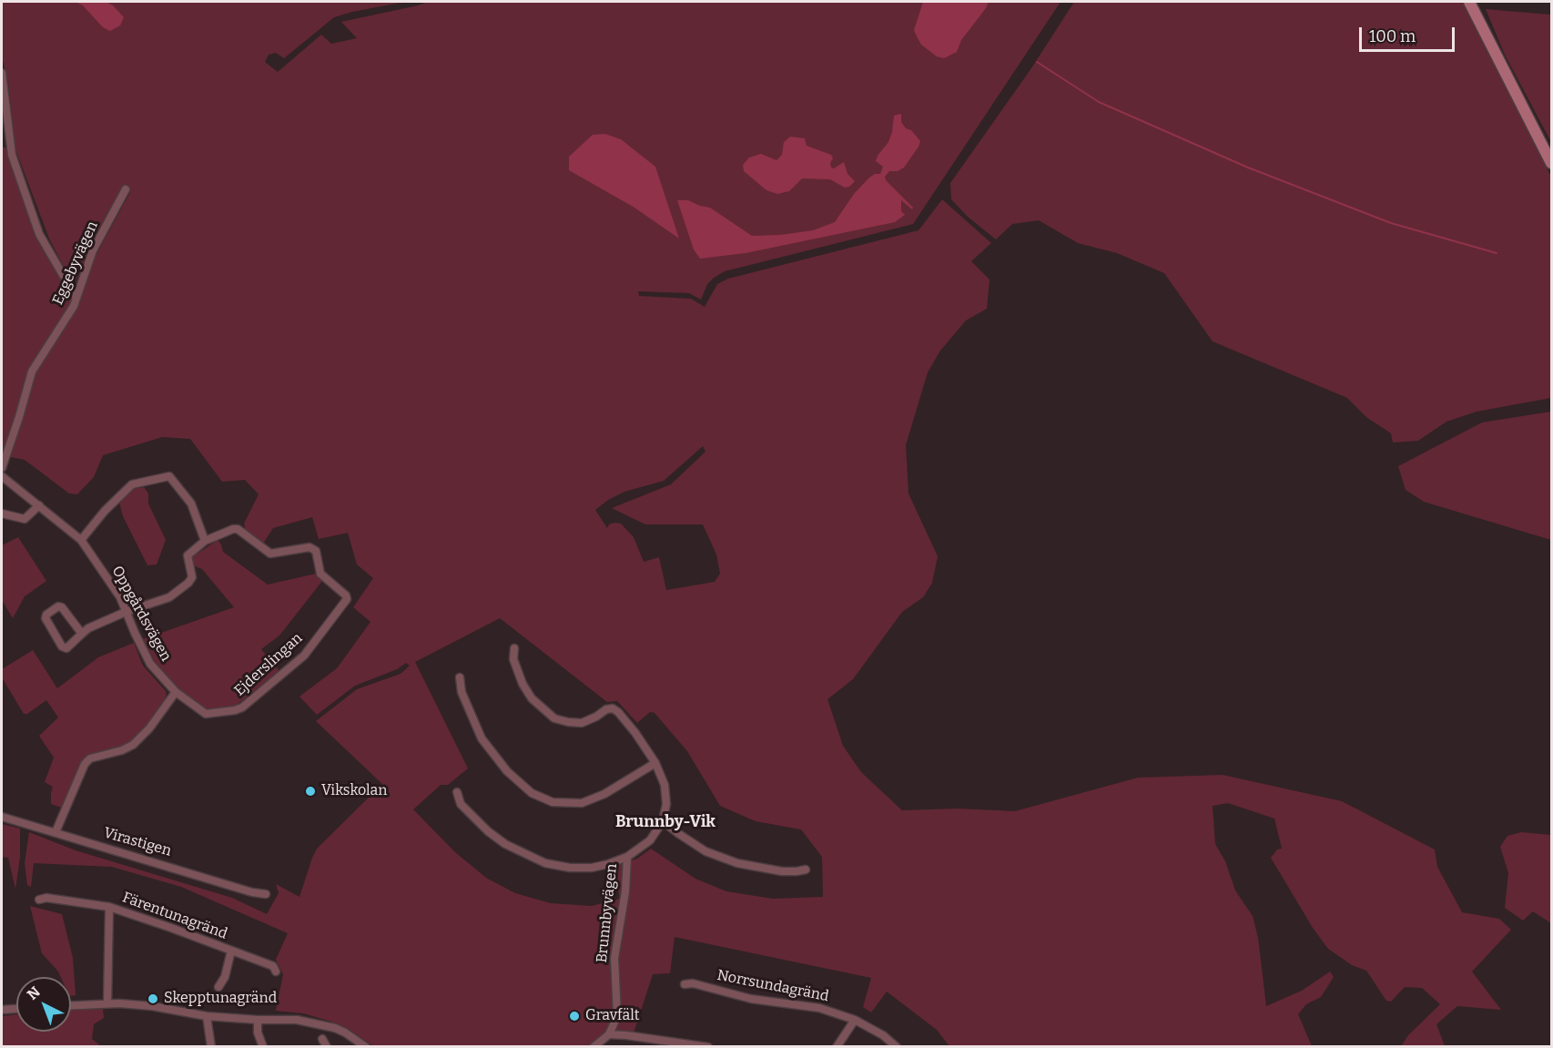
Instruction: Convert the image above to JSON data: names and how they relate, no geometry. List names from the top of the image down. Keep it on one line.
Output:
{"streets":{"street":["Eggebyvägen","Oppgårdsvägen","Ejderslingan","Virastigen","Brunnbyvägen","Färentunagränd","Norrsundagränd"]},"crossings":[["Oppgårdsvägen","Ejderslingan"]],"districts":["Brunnby-Vik"],"places":["Vikskolan","Skepptunagränd","Gravfält"],"scale_bar":"100 m","north":"top left"}
